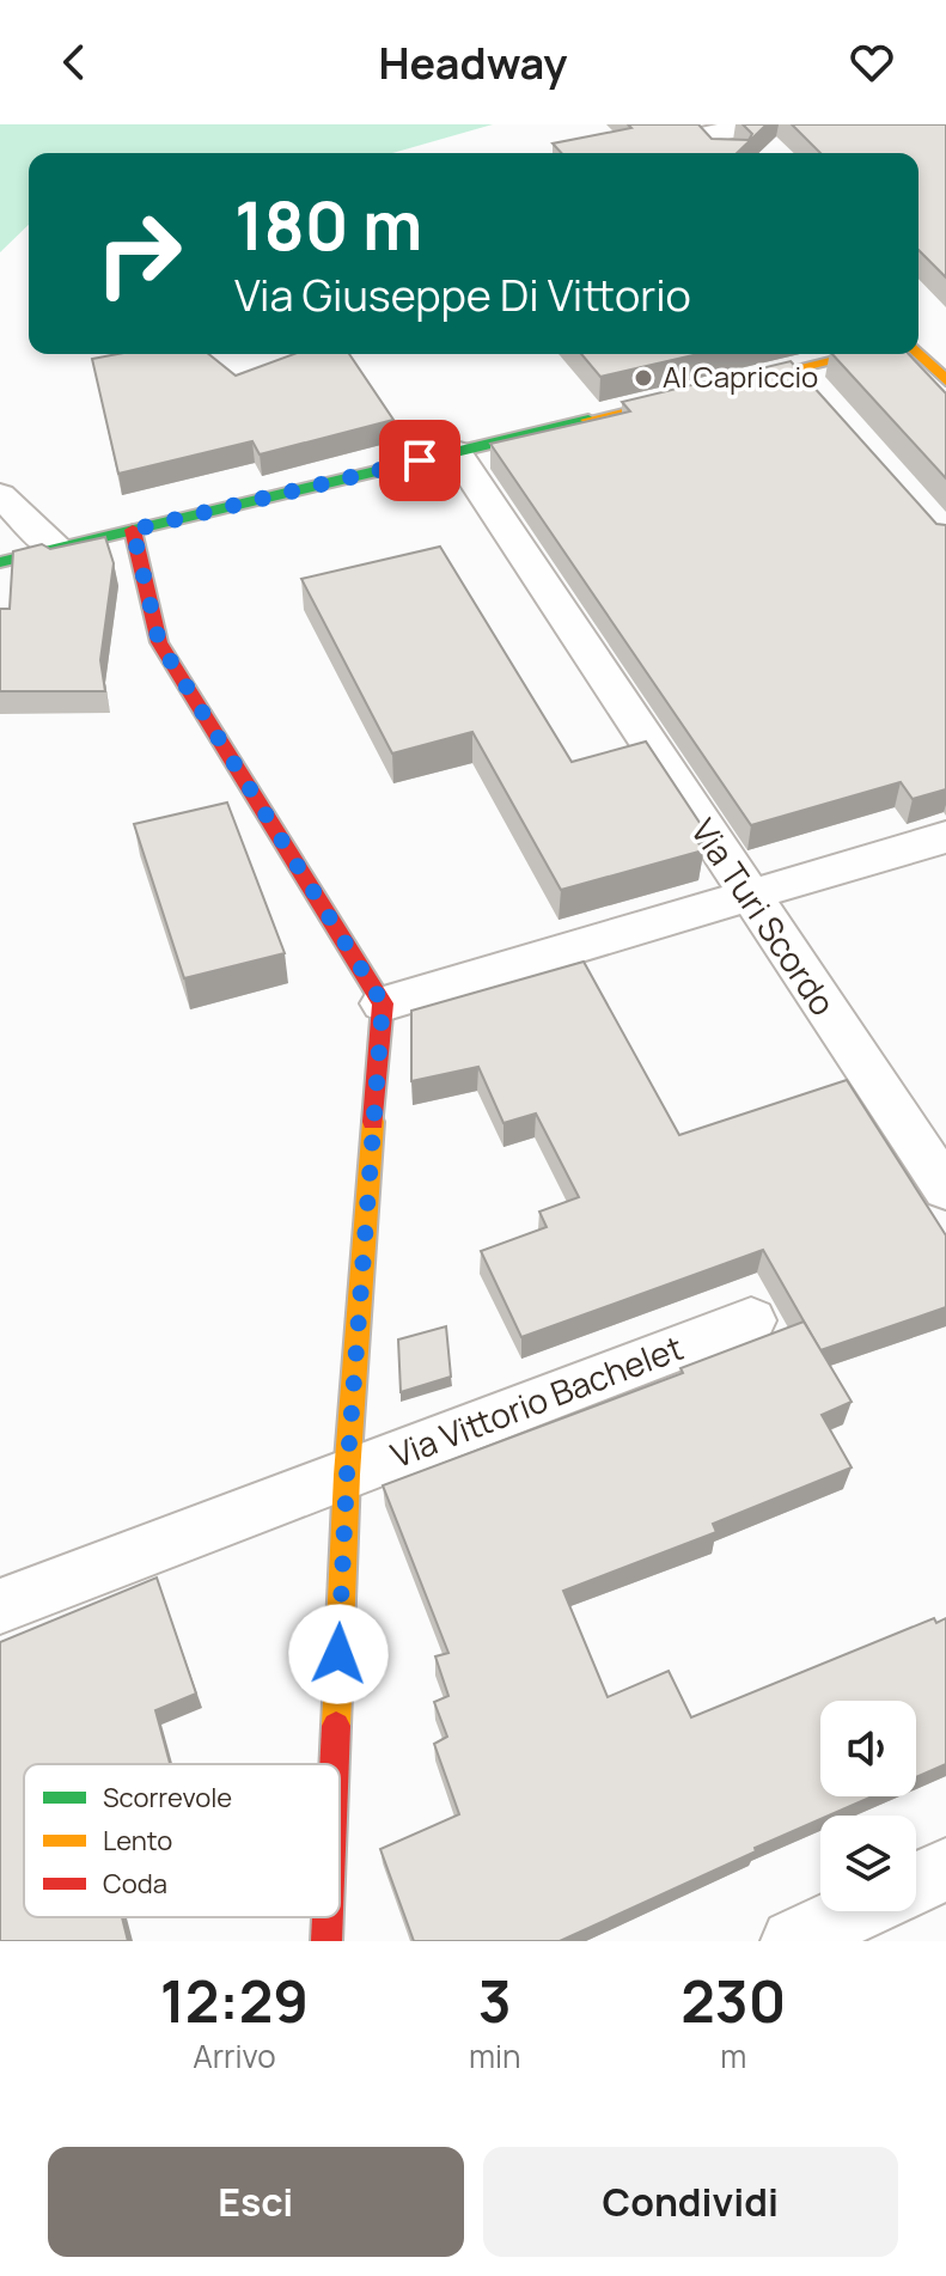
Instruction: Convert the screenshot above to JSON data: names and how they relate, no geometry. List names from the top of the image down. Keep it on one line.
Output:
{"streets":{"street":["Via Turi Scordo","Via Vittorio Bachelet"]},"places":["Al Capriccio"],"legend":["Scorrevole","Lento","Coda"],"page":{"header":"Headway","turn":["180 m","Via Giuseppe Di Vittorio"],"eta":["12:29","Arrivo","3","min","230","m"],"buttons":["Esci","Condividi"]}}
